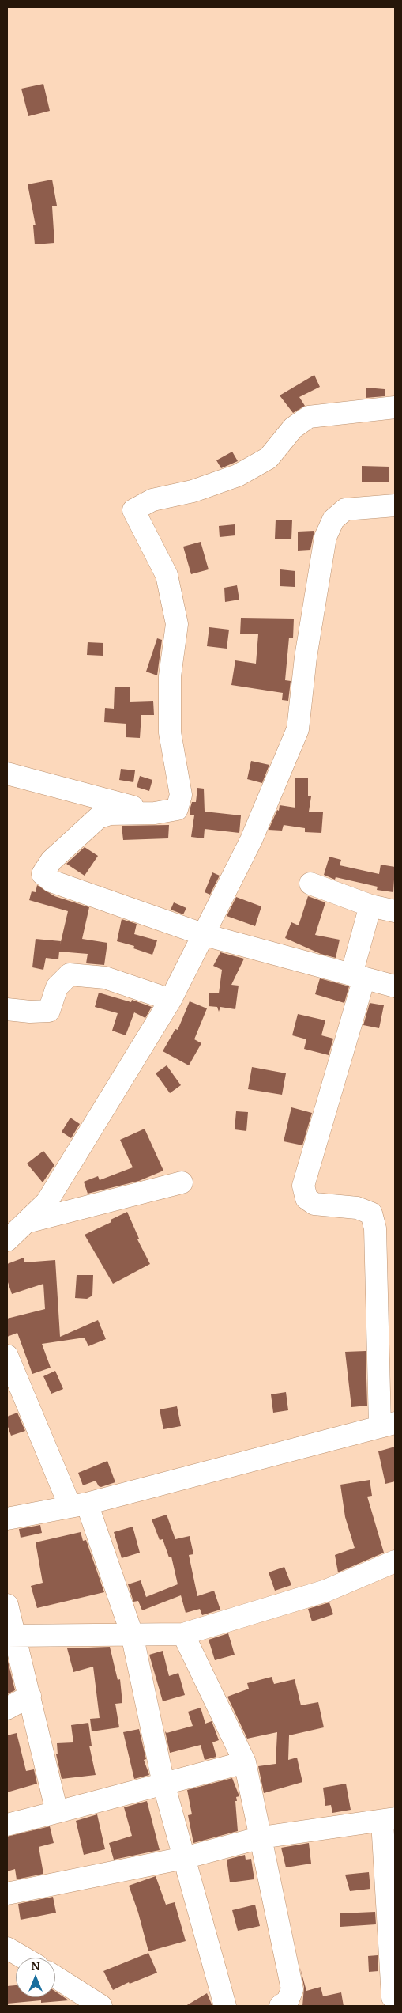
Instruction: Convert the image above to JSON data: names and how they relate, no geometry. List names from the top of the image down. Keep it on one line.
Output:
{"north":"top"}
